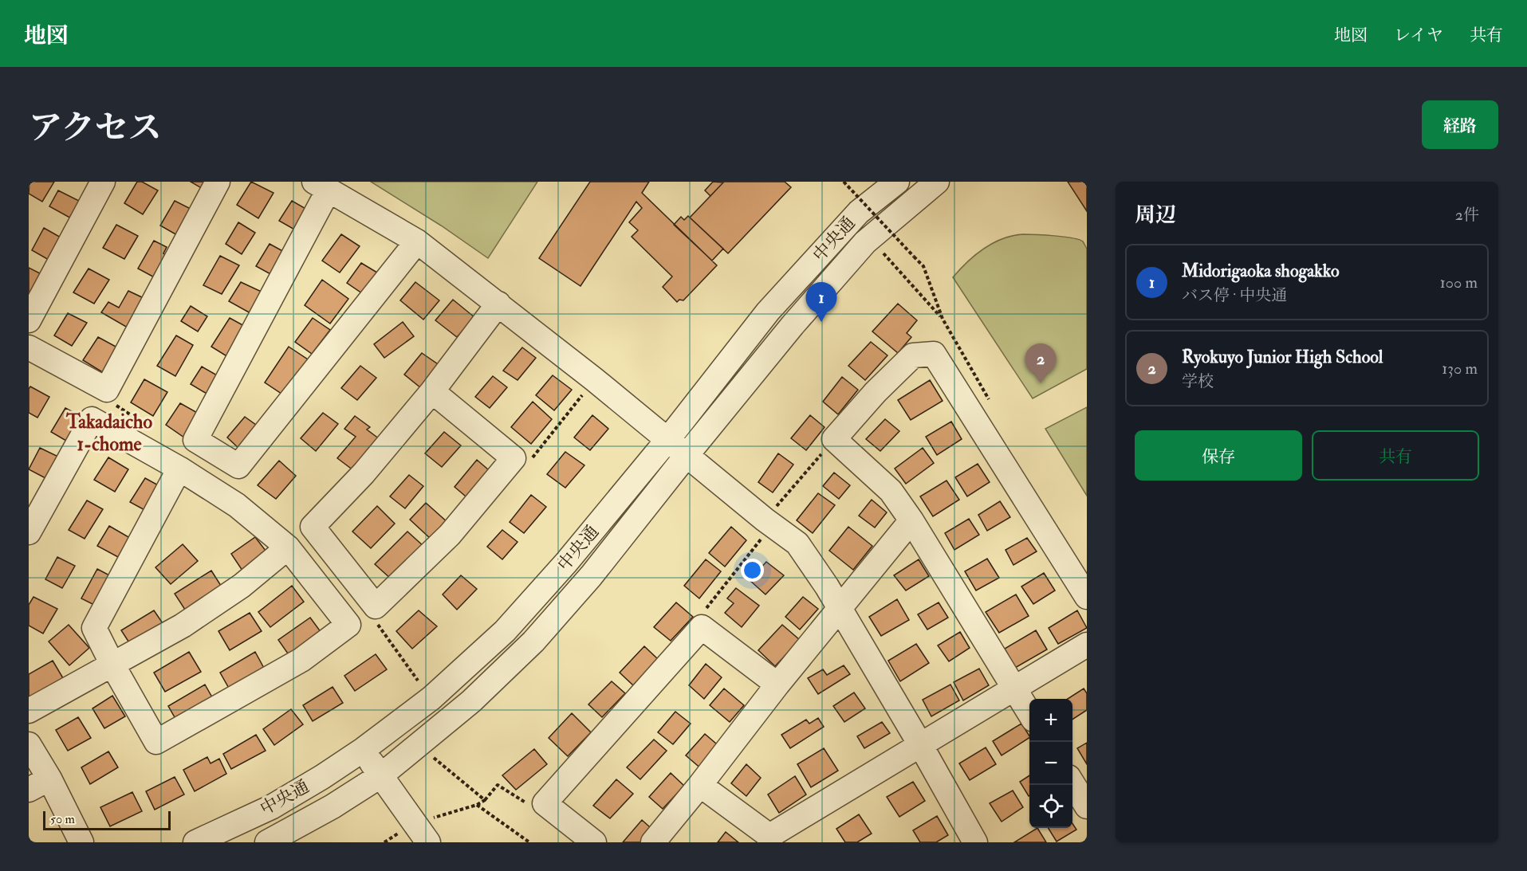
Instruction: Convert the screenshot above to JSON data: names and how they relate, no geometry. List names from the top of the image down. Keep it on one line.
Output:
{"streets":{"street":["中央通"]},"districts":["Takadaicho 1-chome"],"scale_bar":"50 m","page":{"header":"地図","nav":["地図","レイヤ","共有"],"title":"アクセス","buttons":["経路",["保存","共有"]],"heading":["周辺","2件"],"list":[{"mark":"1","name":"Midorigaoka shogakko","note":"バス停 · 中央通","value":"100 m"},{"mark":"2","name":"Ryokuyo Junior High School","note":"学校","value":"130 m"}],"pins":["1","2"],"map_buttons":["+","−"],"scale":"50 m"}}
